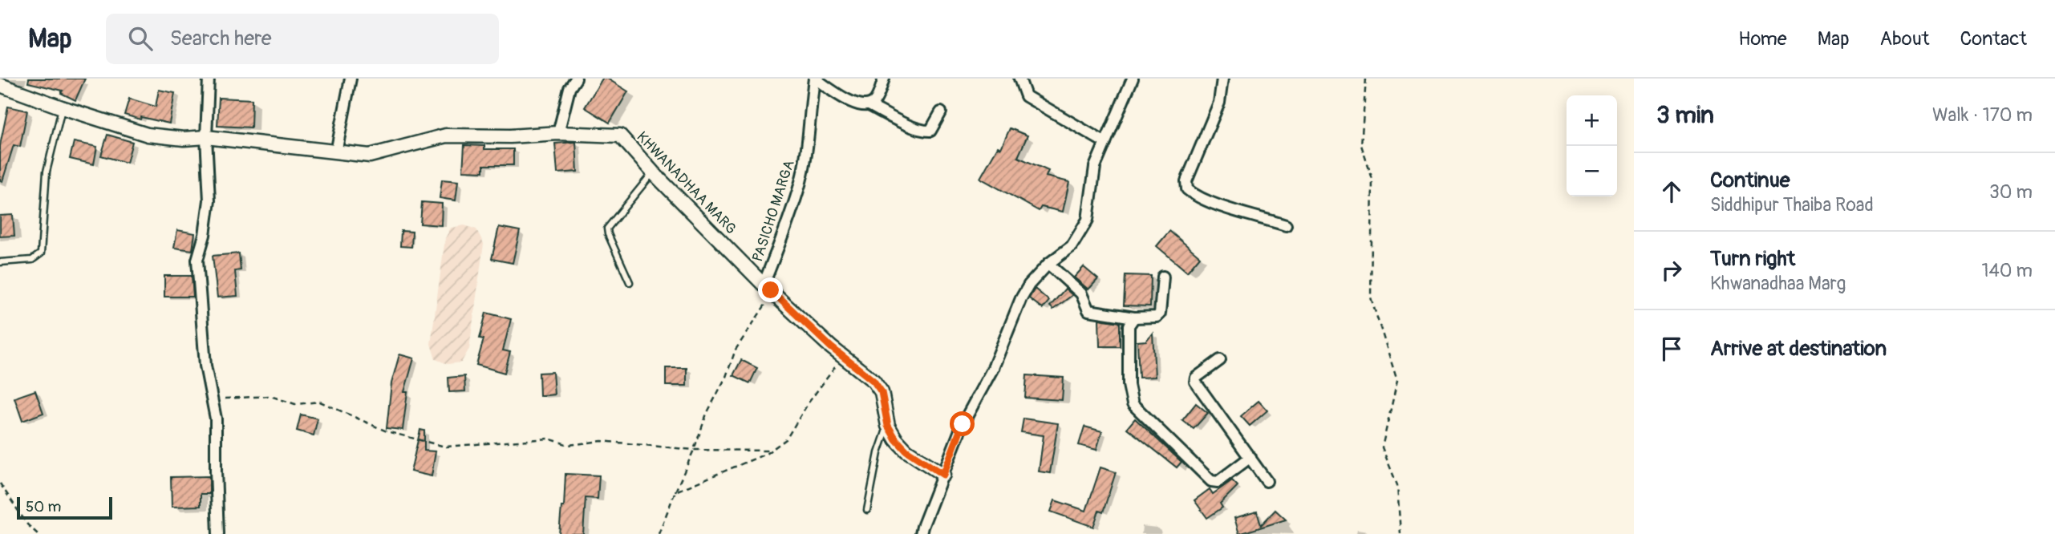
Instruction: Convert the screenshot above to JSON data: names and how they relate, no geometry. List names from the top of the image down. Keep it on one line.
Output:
{"streets":{"street":["KHWANADHAA MARG","PASICHO MARGA"]},"crossings":[["KHWANADHAA MARG","PASICHO MARGA"]],"scale_bar":"50 m","page":{"header":"Map","search":"Search here","nav":["Home","Map","About","Contact"],"heading":["3 min","Walk · 170 m"],"map_buttons":["+","−"],"list":[["Continue","Siddhipur Thaiba Road","30 m"],["Turn right","Khwanadhaa Marg","140 m"],"Arrive at destination"],"scale":"50 m"}}
